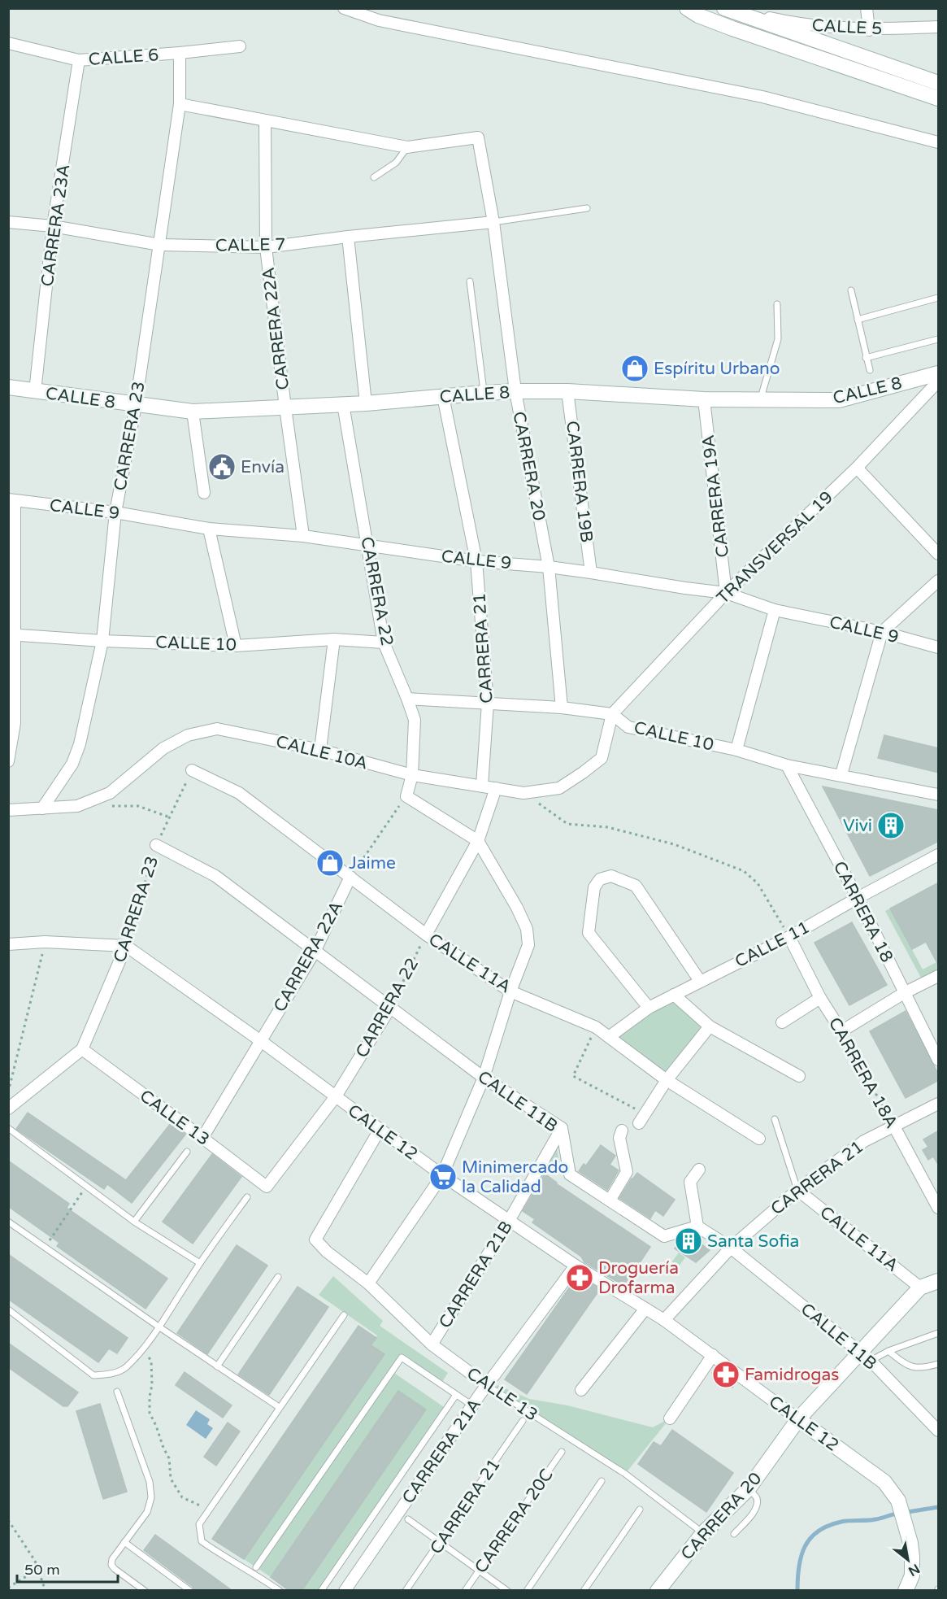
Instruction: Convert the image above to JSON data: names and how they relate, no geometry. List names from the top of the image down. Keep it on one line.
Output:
{"streets":{"street":["CALLE 5","CALLE 6","CARRERA 23A","CALLE 7","CARRERA 22A","CALLE 8","CARRERA 23","CARRERA 20","CARRERA 19B","CARRERA 19A","CALLE 9","TRANSVERSAL 19","CARRERA 22","CALLE 10","CARRERA 21","CALLE 10A","CARRERA 18","CALLE 11","CALLE 11A","CARRERA 18A","CALLE 11B","CALLE 13","CALLE 12","CARRERA 21B","CARRERA 21A"],"lane":["CARRERA 20C"]},"crossings":[["CALLE 6","CARRERA 23A"],["CALLE 6","CARRERA 23"],["CARRERA 23A","CALLE 7"],["CARRERA 23A","CALLE 8"],["CALLE 7","CARRERA 22A"],["CALLE 7","CARRERA 23"],["CALLE 7","CARRERA 20"],["CARRERA 22A","CALLE 8"],["CARRERA 22A","CALLE 9"],["CARRERA 22A","CALLE 11A"],["CARRERA 22A","CALLE 11B"],["CARRERA 22A","CALLE 13"],["CARRERA 22A","CALLE 12"],["CALLE 8","CARRERA 23"],["CALLE 8","CARRERA 20"],["CALLE 8","CARRERA 19B"],["CALLE 8","CARRERA 19A"],["CALLE 8","CARRERA 22"],["CALLE 8","CARRERA 21"],["CARRERA 23","CALLE 9"],["CARRERA 23","CALLE 10"],["CARRERA 23","CALLE 10A"],["CARRERA 23","CALLE 11A"],["CARRERA 23","CALLE 11B"],["CARRERA 23","CALLE 13"],["CARRERA 23","CALLE 12"],["CARRERA 20","CALLE 9"],["CARRERA 20","CALLE 10"],["CARRERA 20","CALLE 11A"],["CARRERA 20","CALLE 11B"],["CARRERA 20","CALLE 13"],["CARRERA 20","CALLE 12"],["CARRERA 19B","CALLE 9"],["CARRERA 19A","CALLE 9"],["CARRERA 19A","TRANSVERSAL 19"],["CALLE 9","TRANSVERSAL 19"],["CALLE 9","CARRERA 22"],["CALLE 9","CARRERA 21"],["TRANSVERSAL 19","CALLE 10"],["TRANSVERSAL 19","CALLE 10A"],["CARRERA 22","CALLE 10"],["CARRERA 22","CALLE 10A"],["CARRERA 22","CALLE 11A"],["CARRERA 22","CALLE 11B"],["CARRERA 22","CALLE 13"],["CARRERA 22","CALLE 12"],["CALLE 10","CARRERA 21"],["CALLE 10","CALLE 10A"],["CALLE 10","CARRERA 18"],["CARRERA 21","CALLE 10A"],["CARRERA 21","CALLE 11A"],["CARRERA 21","CARRERA 18A"],["CARRERA 21","CALLE 11B"],["CARRERA 21","CALLE 12"],["CARRERA 18","CALLE 11"],["CALLE 11","CALLE 11A"],["CALLE 11","CARRERA 18A"],["CALLE 11B","CARRERA 21B"],["CALLE 13","CALLE 12"],["CALLE 13","CARRERA 21B"],["CALLE 13","CARRERA 21A"],["CALLE 12","CARRERA 21B"],["CALLE 12","CARRERA 21A"]],"places":{"shop":["Espíritu Urbano","Jaime"],"public building":["Envía"],"building":["Vivi","Santa Sofia"],"supermarket":["Minimercado la Calidad"],"pharmacy":["Droguería Drofarma","Famidrogas"]},"scale_bar":"50 m","north":"bottom right"}
